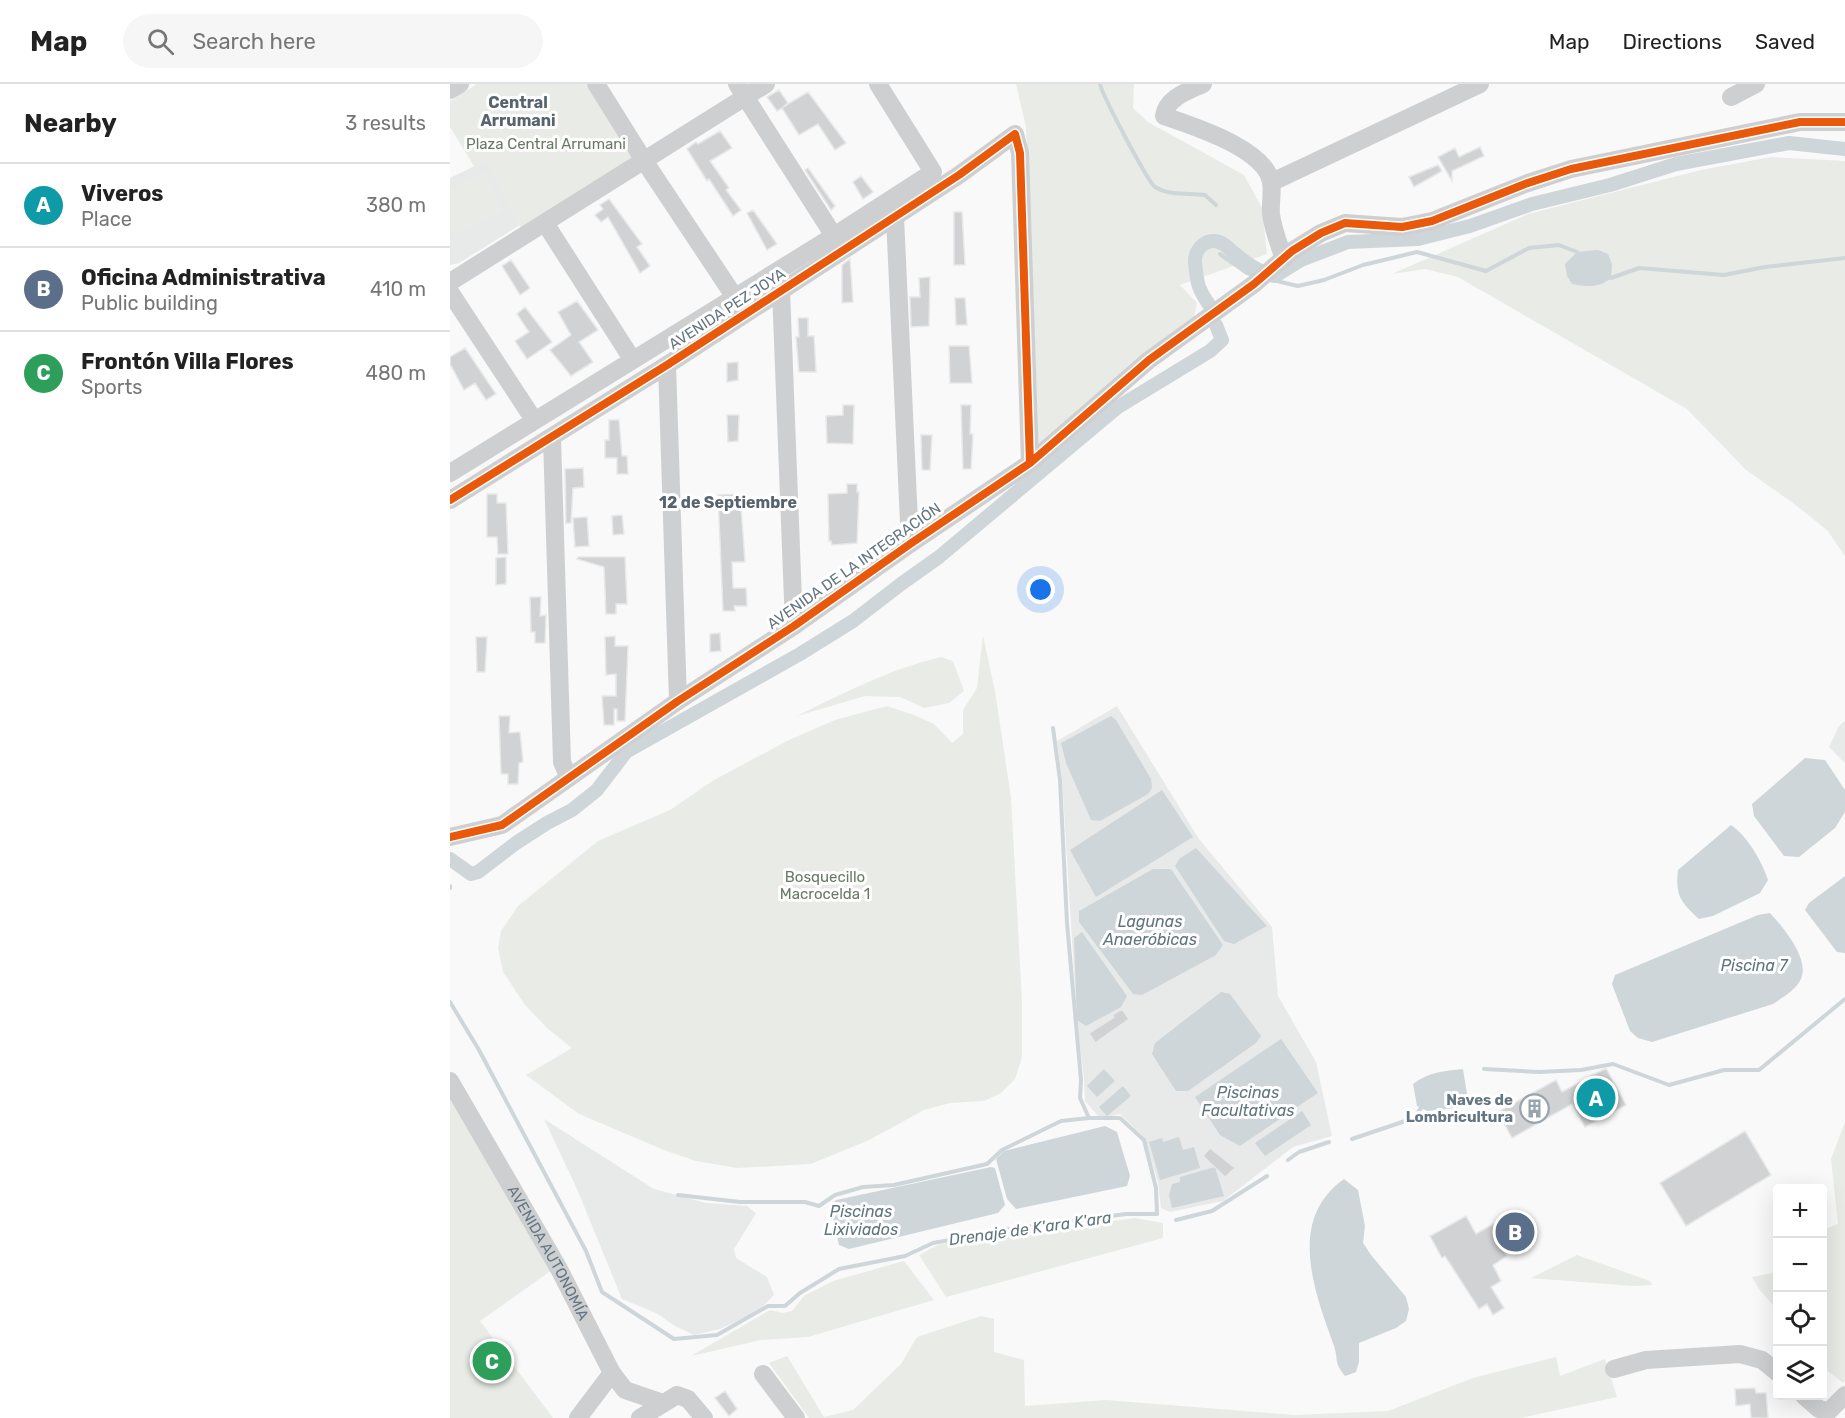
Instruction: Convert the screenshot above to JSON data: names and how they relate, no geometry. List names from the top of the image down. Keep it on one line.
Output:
{"streets":{"street":["AVENIDA PEZ JOYA","AVENIDA DE LA INTEGRACIÓN","AVENIDA AUTONOMÍA"]},"crossings":[["AVENIDA PEZ JOYA","AVENIDA DE LA INTEGRACIÓN"]],"districts":["Central Arrumani","12 de Septiembre"],"water":["Lagunas Anaeróbicas","Piscina 7","Piscinas Facultativas","Piscinas Lixiviados","Drenaje de K'ara K'ara"],"parks":["Plaza Central Arrumani","Bosquecillo Macrocelda 1"],"places":{"building":["Naves de Lombricultura"]},"page":{"header":"Map","search":"Search here","nav":["Map","Directions","Saved"],"heading":["Nearby","3 results"],"list":[{"mark":"A","name":"Viveros","note":"Place","value":"380 m"},{"mark":"B","name":"Oficina Administrativa","note":"Public building","value":"410 m"},{"mark":"C","name":"Frontón Villa Flores","note":"Sports","value":"480 m"}],"pins":["A","B","C"],"map_buttons":["+","−"]}}
